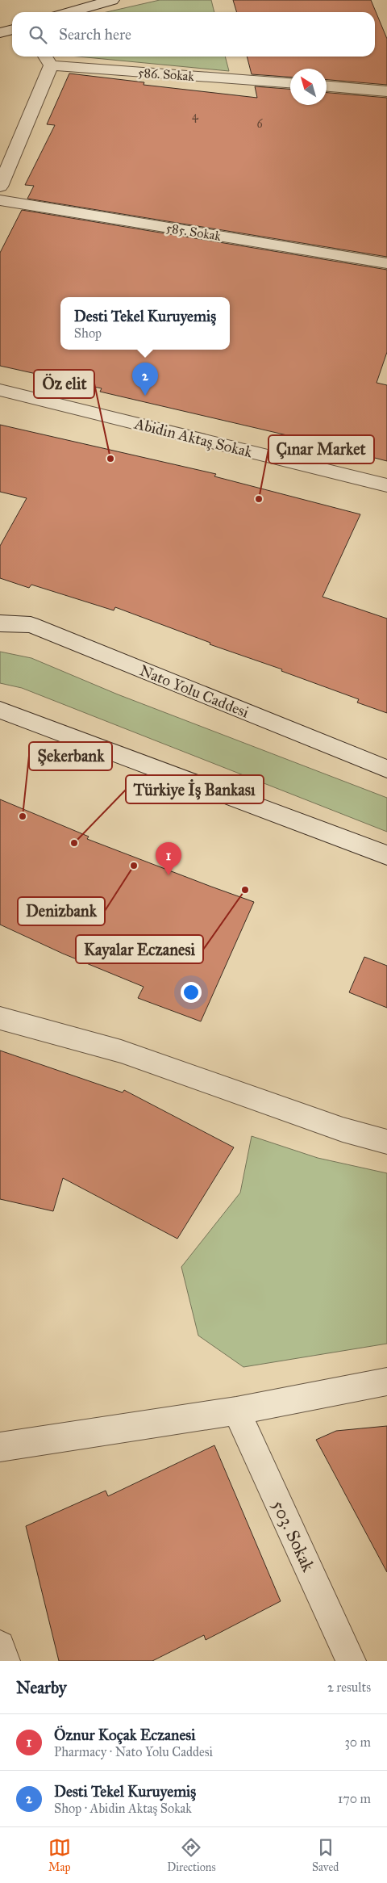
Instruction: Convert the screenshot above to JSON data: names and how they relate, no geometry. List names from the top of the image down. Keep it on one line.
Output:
{"streets":{"street":["586. Sokak","585. Sokak","Abidin Aktaş Sokak","Nato Yolu Caddesi","503. Sokak"]},"places":["Öz elit","Çınar Market","Şekerbank","Türkiye İş Bankası","Denizbank","Kayalar Eczanesi"],"house_numbers":["4","6"],"north":"top left","page":{"search":"Search here","popup":["Desti Tekel Kuruyemiş","Shop"],"pins":["2","1"],"heading":["Nearby","2 results"],"list":[{"mark":"1","name":"Öznur Koçak Eczanesi","note":"Pharmacy · Nato Yolu Caddesi","value":"30 m"},{"mark":"2","name":"Desti Tekel Kuruyemiş","note":"Shop · Abidin Aktaş Sokak","value":"170 m"}],"nav":["Map","Directions","Saved"]}}
